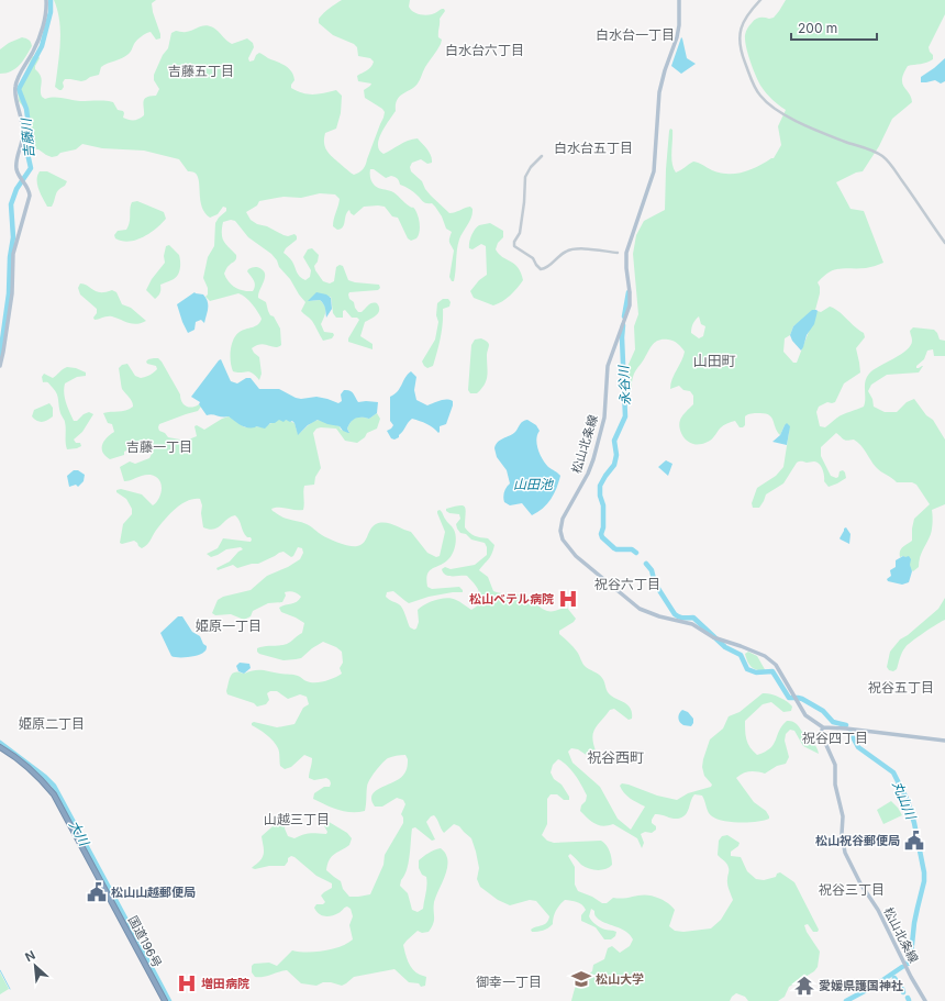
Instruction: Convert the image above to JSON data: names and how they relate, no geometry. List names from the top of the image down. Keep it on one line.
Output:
{"streets":{"highway":["国道196号"],"main road":["松山北条線"]},"districts":["白水台一丁目","白水台六丁目","吉藤五丁目","白水台五丁目","山田町","吉藤一丁目","祝谷六丁目","姫原一丁目","祝谷五丁目","姫原二丁目","祝谷四丁目","祝谷西町","山越三丁目","祝谷三丁目","御幸一丁目"],"water":["吉藤川","永谷川","山田池","丸山川","大川"],"places":{"hospital":["松山ベテル病院","増田病院"],"public building":["松山祝谷郵便局","松山山越郵便局"],"school or university":["松山大学"],"temple":["愛媛県護国神社"]},"scale_bar":"200 m","north":"top left"}
